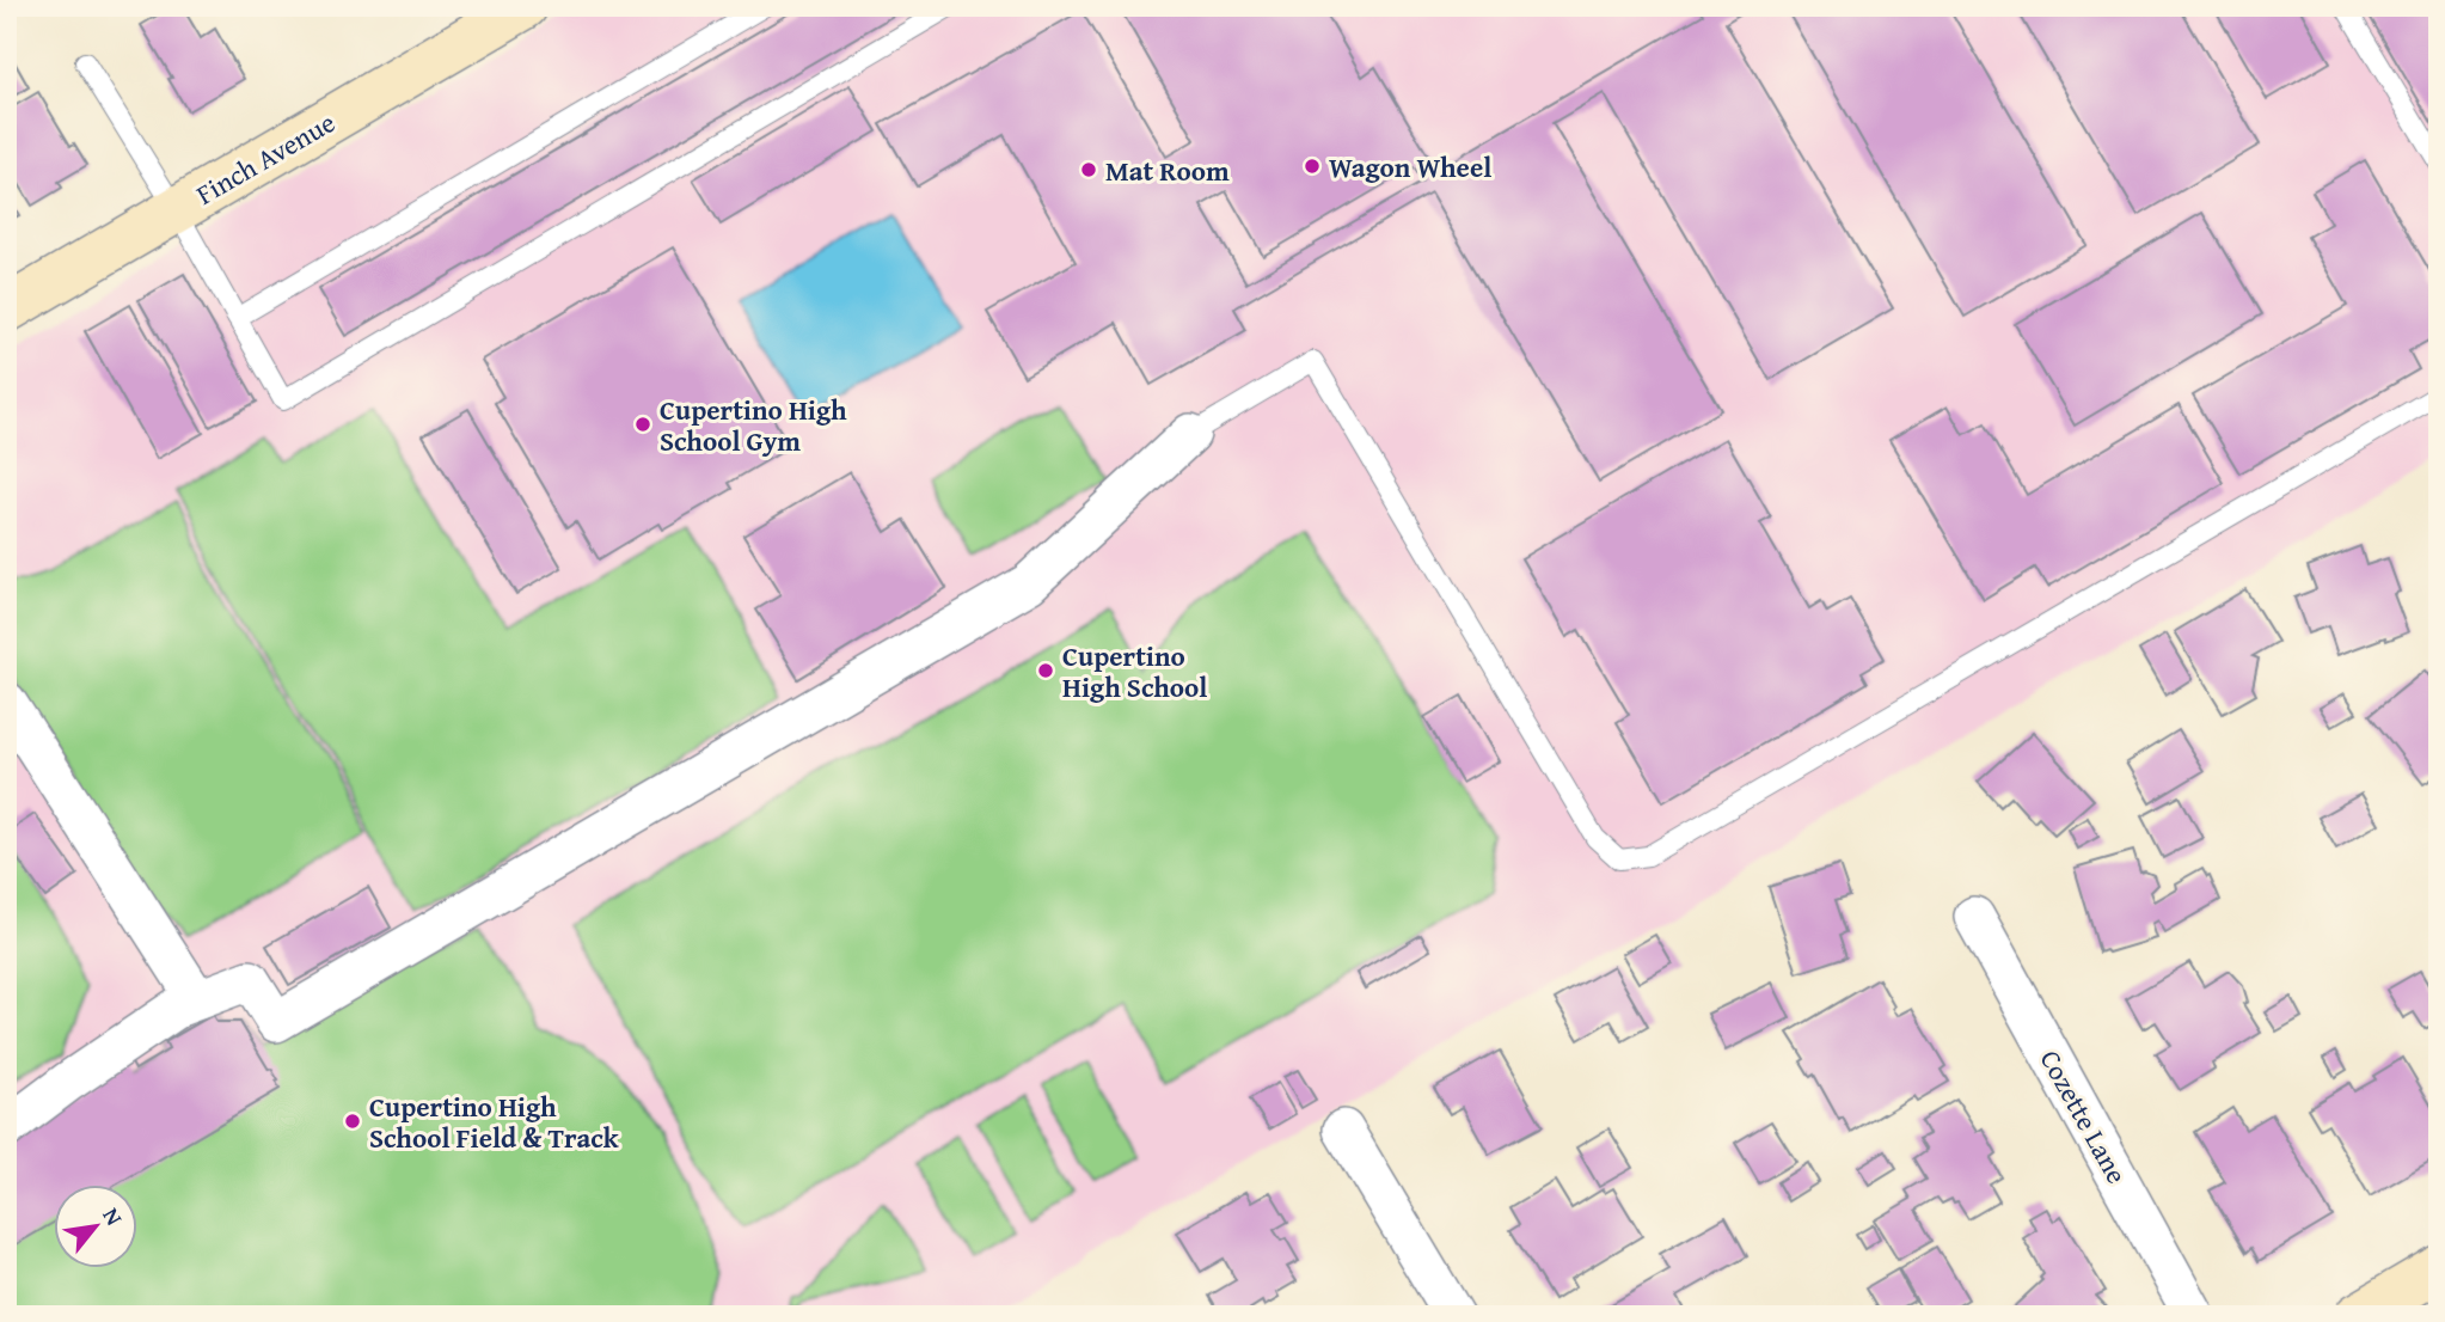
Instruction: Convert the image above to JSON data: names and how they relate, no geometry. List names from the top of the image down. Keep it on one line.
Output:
{"streets":{"street":["Finch Avenue","Cozette Lane"]},"places":["Wagon Wheel","Mat Room","Cupertino High School Gym","Cupertino High School","Cupertino High School Field & Track"],"north":"top right"}
